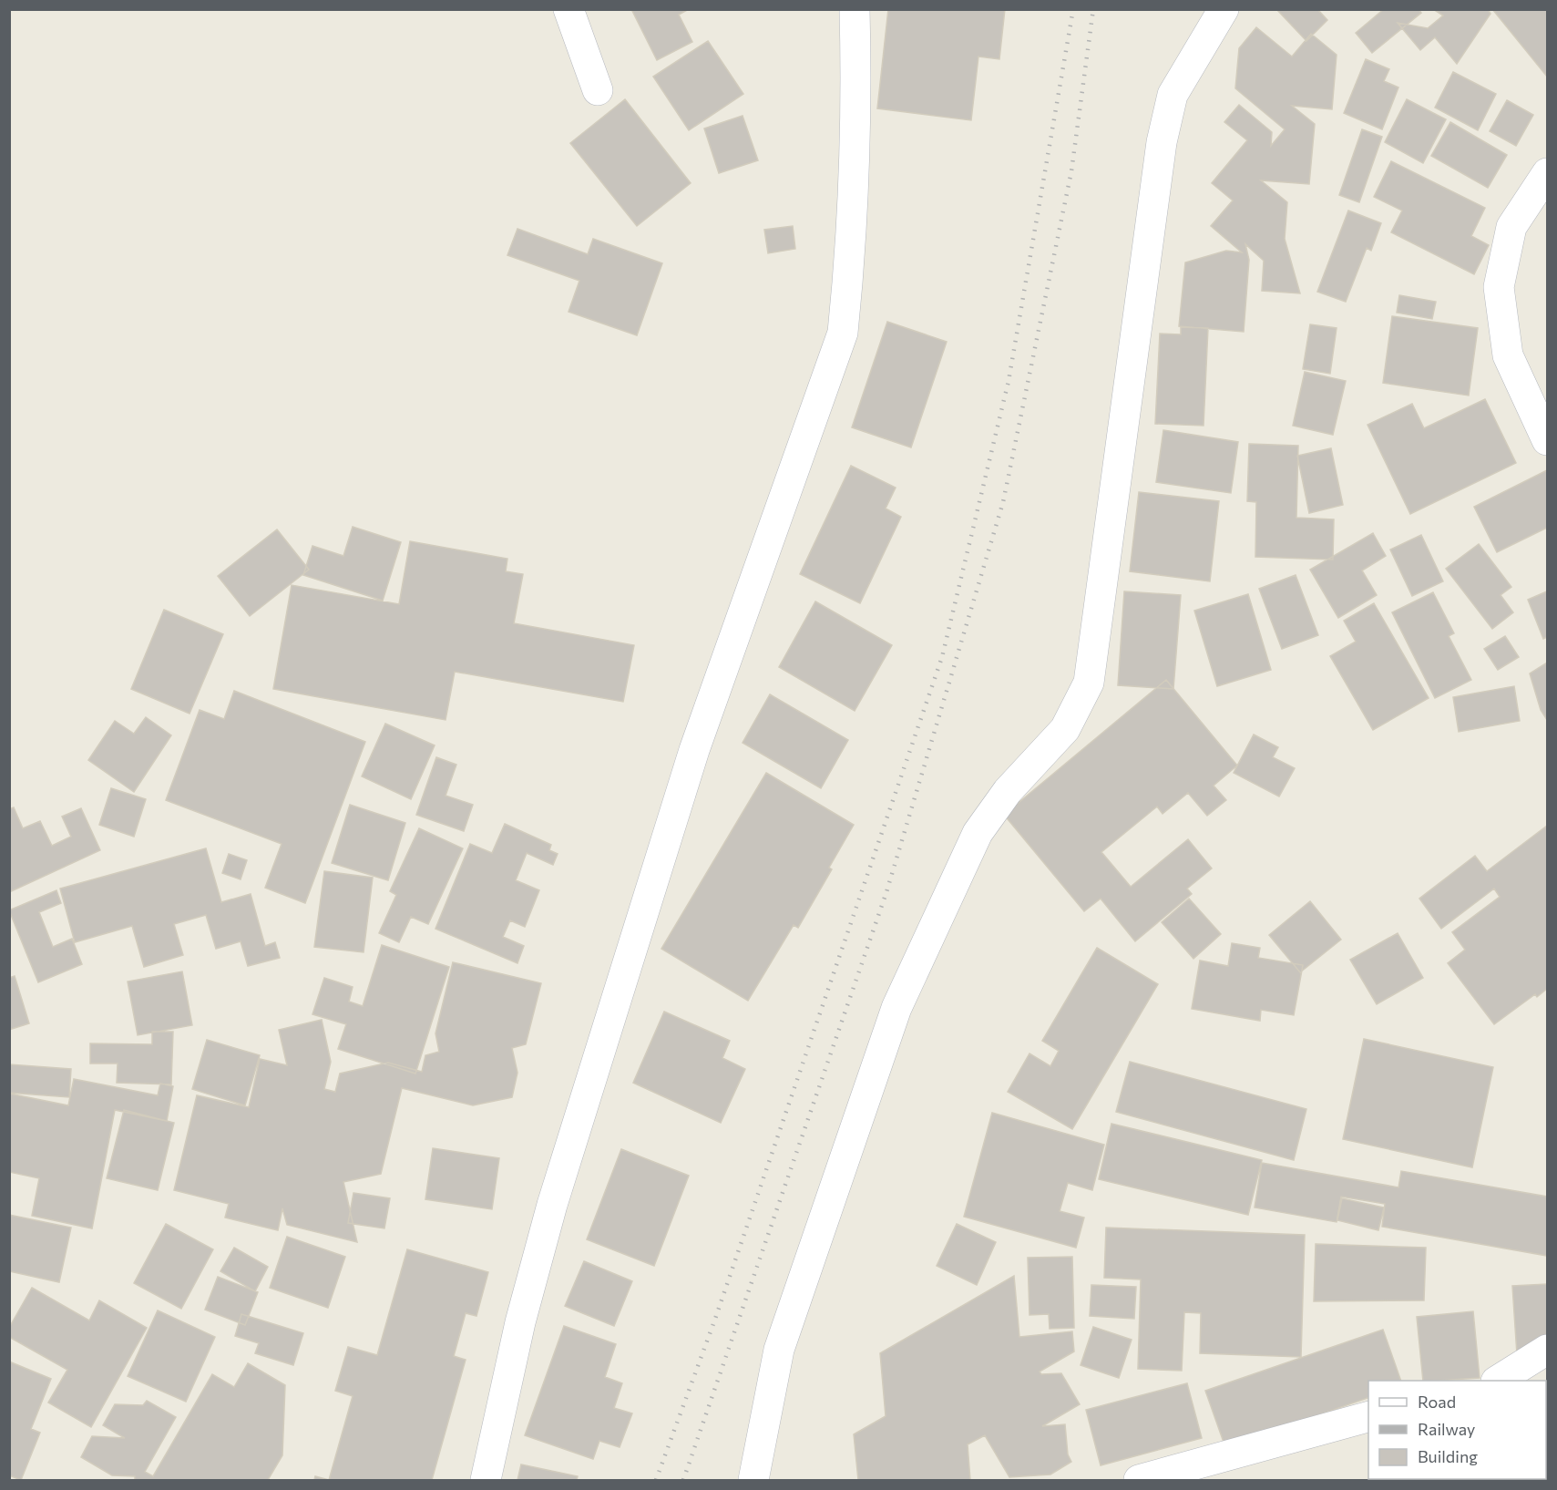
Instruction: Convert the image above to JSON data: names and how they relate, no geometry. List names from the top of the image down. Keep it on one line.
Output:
{"legend":["Road","Railway","Building"]}
